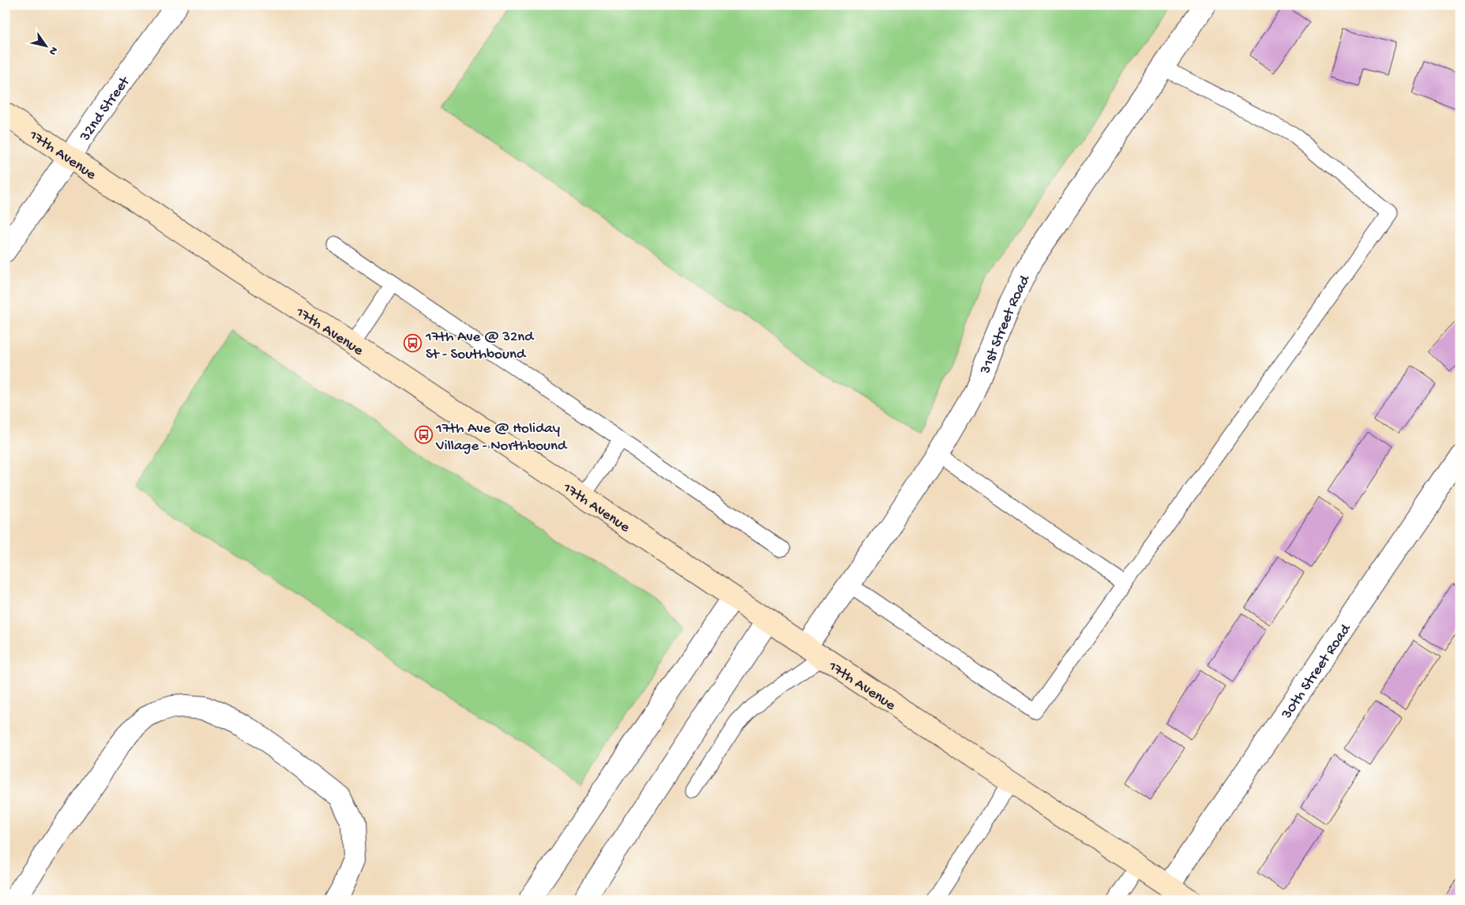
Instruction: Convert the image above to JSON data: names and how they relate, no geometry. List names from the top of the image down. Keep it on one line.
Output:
{"streets":{"main road":["17th Avenue"],"street":["32nd Street","31st Street Road","30th Street Road"]},"crossings":[["32nd Street","17th Avenue"],["17th Avenue","31st Street Road"],["17th Avenue","30th Street Road"]],"places":{"bus stop":["17th Ave @ 32nd St - Southbound","17th Ave @ Holiday Village - Northbound"]},"north":"bottom right"}
